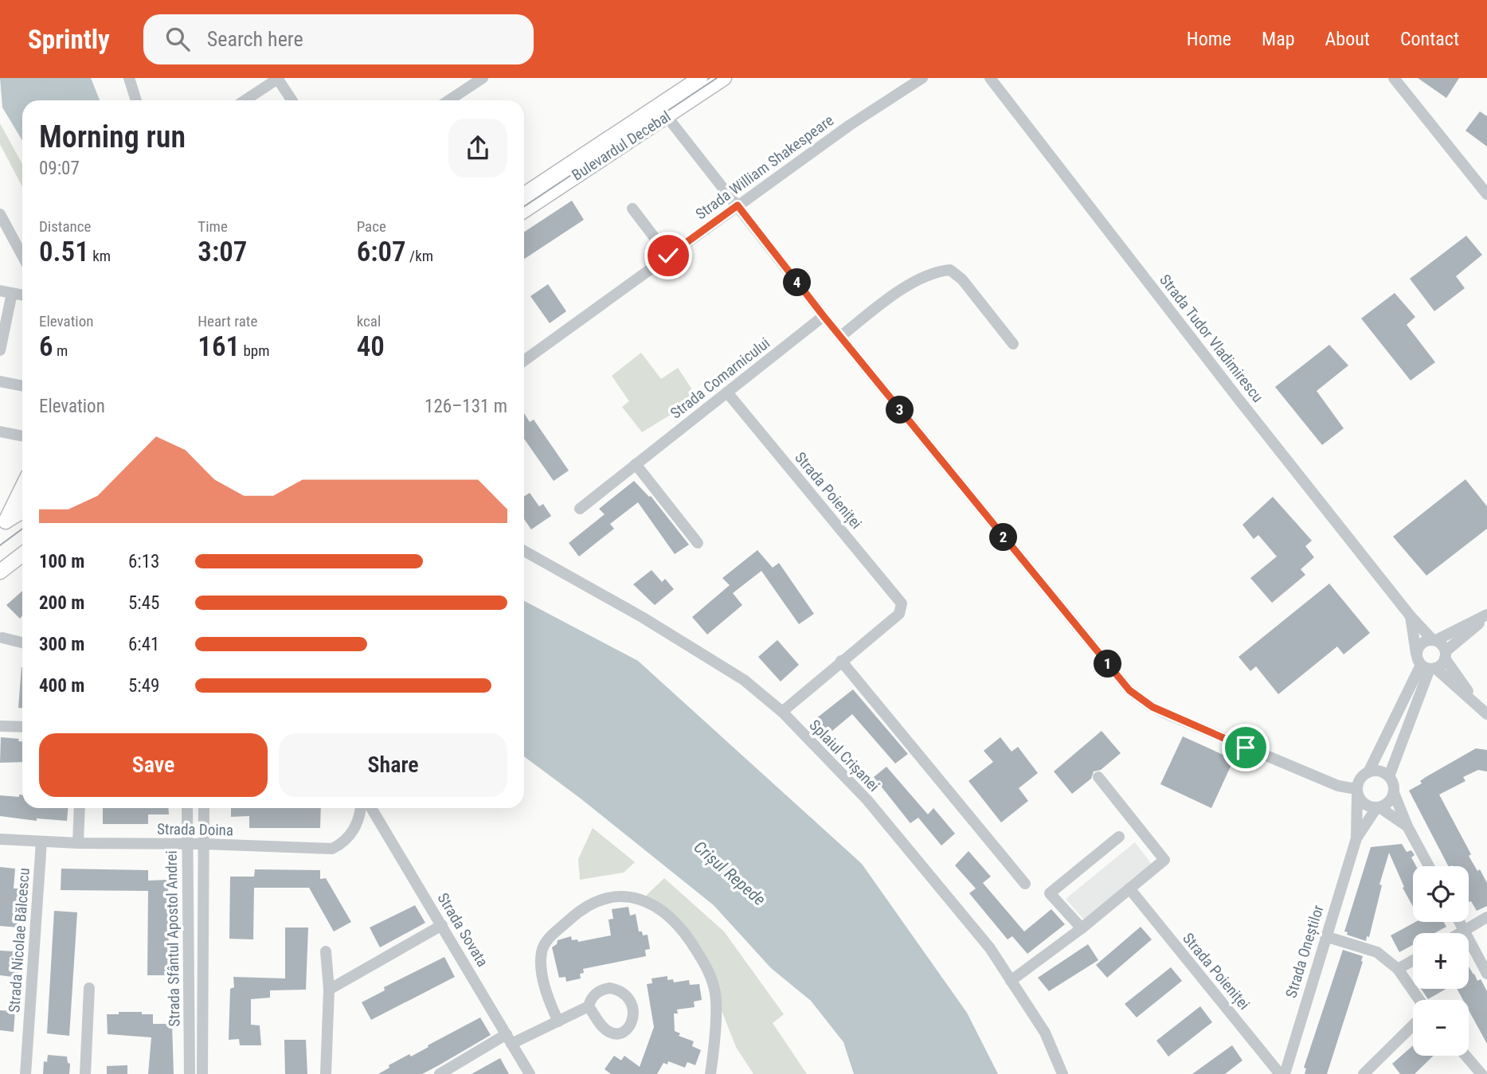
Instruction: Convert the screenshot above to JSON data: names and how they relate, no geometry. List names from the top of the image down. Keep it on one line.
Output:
{"streets":{"main road":["Bulevardul Decebal"],"street":["Strada William Shakespeare","Strada Tudor Vladimirescu","Strada Comarnicului","Strada Poieniței","Splaiul Crișanei","Strada Doina","Strada Sovata","Strada Sfântul Apostol Andrei","Strada Nicolae Bălcescu","Strada Oneștilor"]},"crossings":[["Strada Comarnicului","Strada Poieniței"],["Strada Doina","Strada Sfântul Apostol Andrei"],["Strada Doina","Strada Nicolae Bălcescu"]],"water":["Crișul Repede"],"page":{"header":"Sprintly","search":"Search here","nav":["Home","Map","About","Contact"],"heading":["Morning run","09:07"],"stats":[["Distance","0.51 km"],["Time","3:07"],["Pace","6:07 /km"],["Elevation","6 m"],["Heart rate","161 bpm"],["kcal","40"]],"pins":["4","3","2","1"],"chart":["Elevation","126–131 m"],"list":[{"name":"100 m","note":"6:13"},{"name":"200 m","note":"5:45"},{"name":"300 m","note":"6:41"},{"name":"400 m","note":"5:49"}],"buttons":["Save","Share"],"map_buttons":["+","−"]}}
